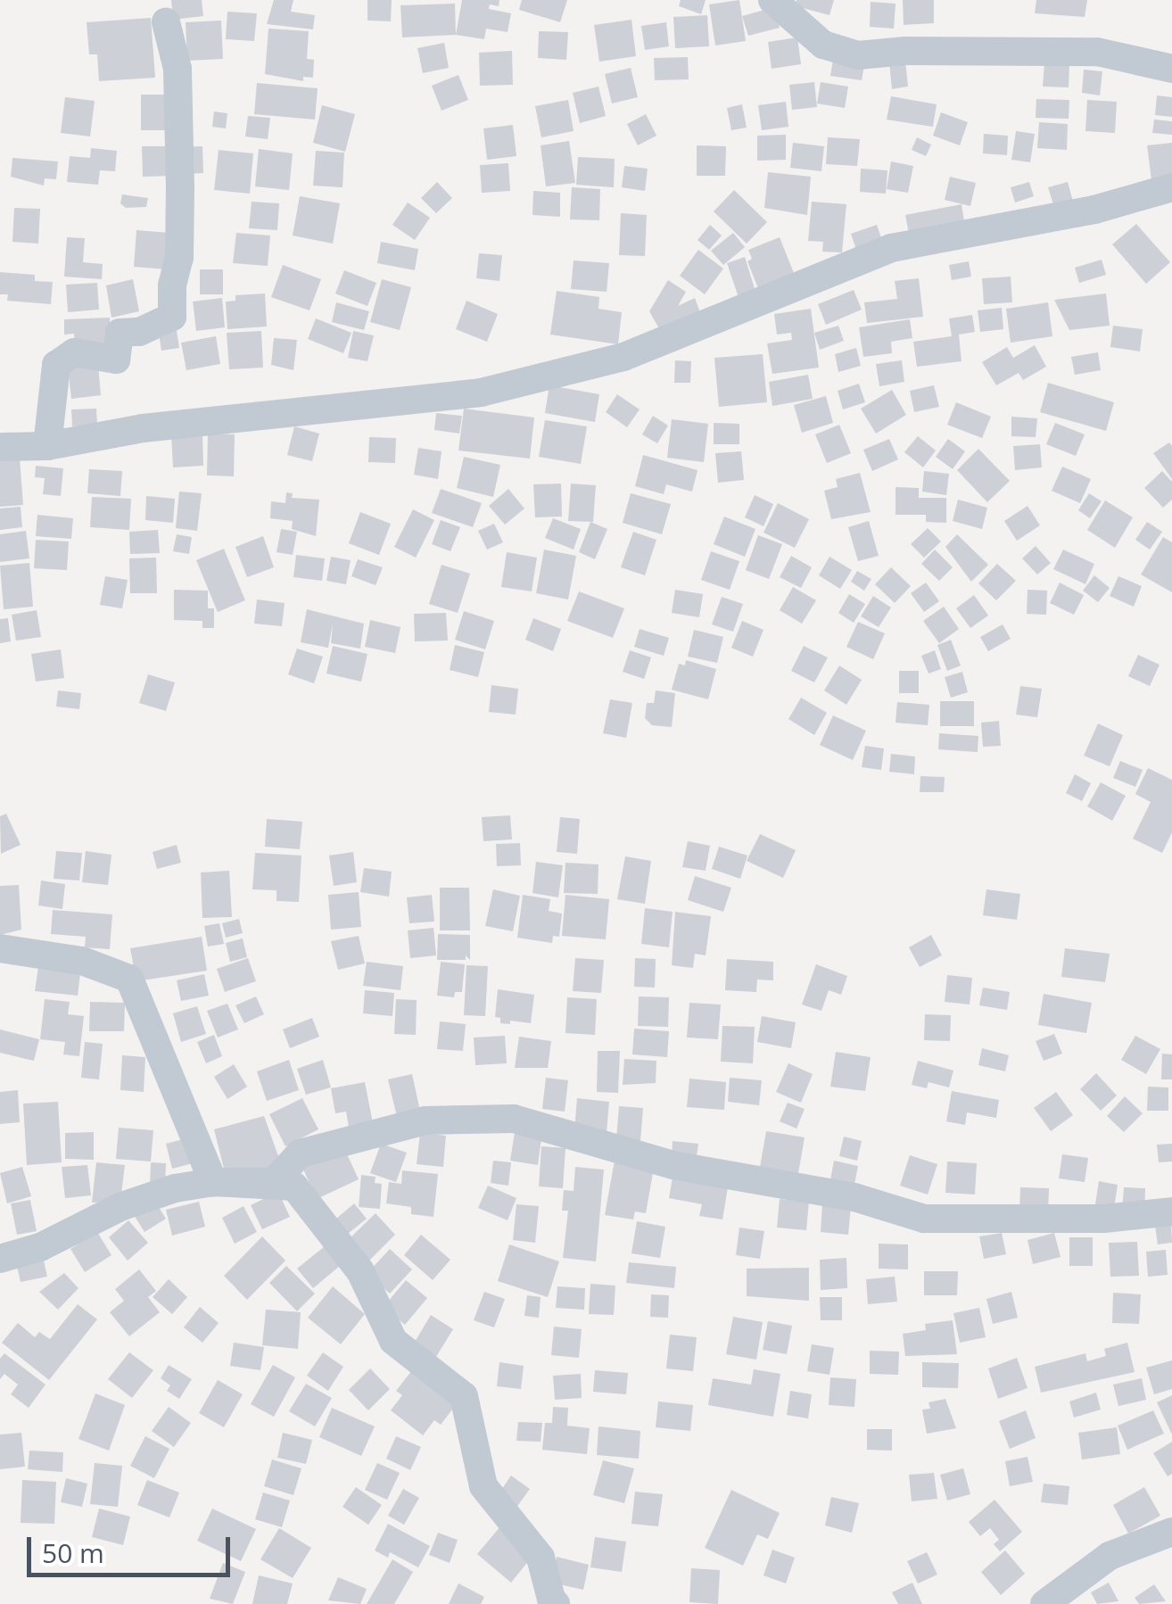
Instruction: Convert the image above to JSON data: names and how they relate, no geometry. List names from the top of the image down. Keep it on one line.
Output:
{"scale_bar":"50 m"}
